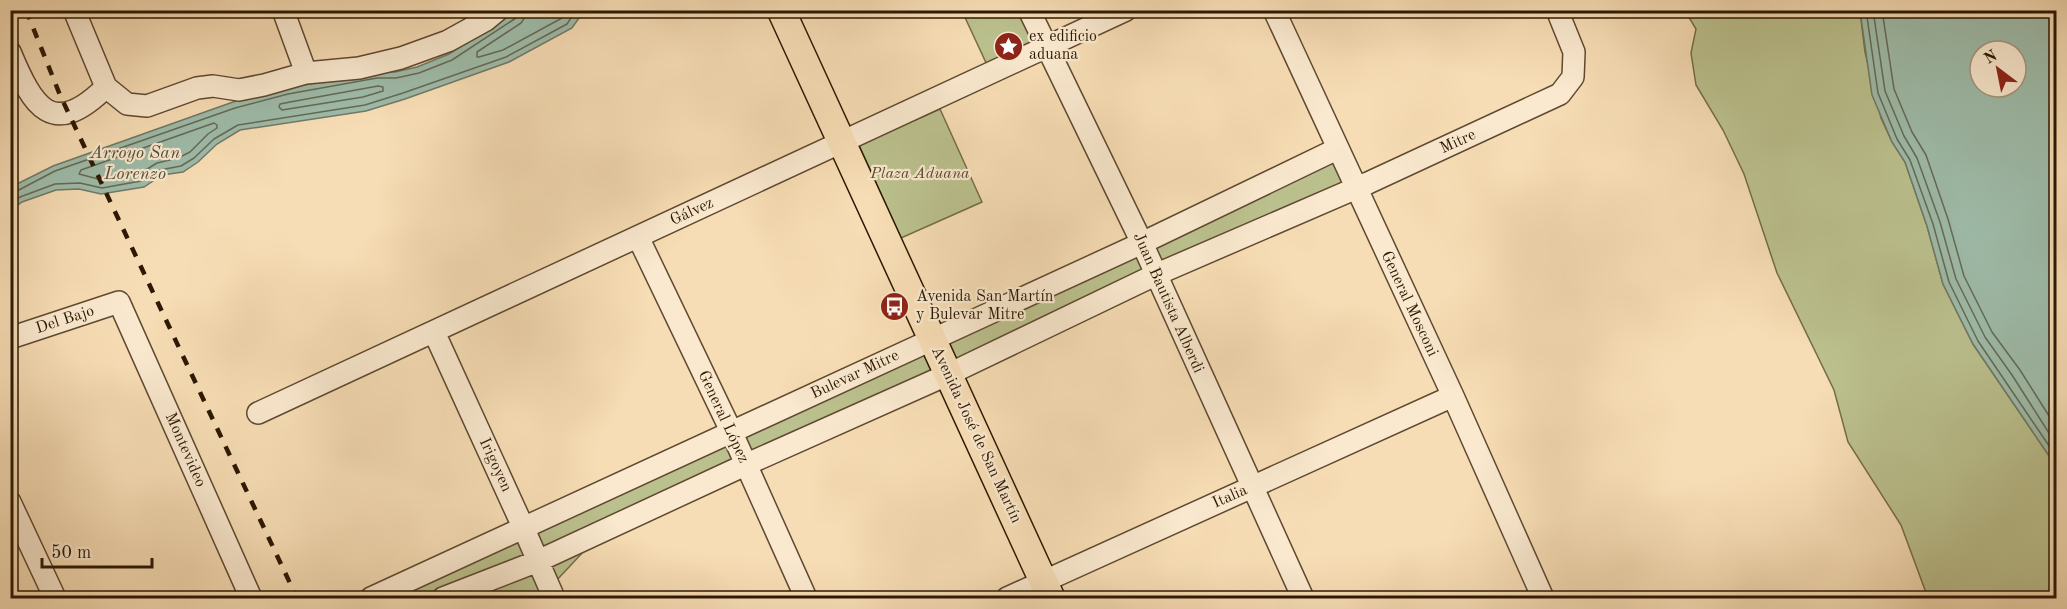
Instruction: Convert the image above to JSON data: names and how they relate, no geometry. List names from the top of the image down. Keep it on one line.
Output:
{"streets":{"main road":["Avenida José de San Martín"],"street":["Mitre","Gálvez","Juan Bautista Alberdi","General Mosconi","Del Bajo","Bulevar Mitre","General López","Montevideo","Irigoyen","Italia"]},"crossings":[["Mitre","General Mosconi"],["Gálvez","Juan Bautista Alberdi"],["Gálvez","General López"],["Gálvez","Avenida José de San Martín"],["Gálvez","Irigoyen"],["Juan Bautista Alberdi","Bulevar Mitre"],["Juan Bautista Alberdi","Italia"],["General Mosconi","Bulevar Mitre"],["General Mosconi","Italia"],["Del Bajo","Montevideo"],["Bulevar Mitre","General López"],["Bulevar Mitre","Avenida José de San Martín"],["Bulevar Mitre","Irigoyen"],["Avenida José de San Martín","Italia"]],"water":["Arroyo San Lorenzo"],"parks":["Plaza Aduana"],"places":{"place":["ex edificio aduana"],"bus stop":["Avenida San Martín y Bulevar Mitre"]},"scale_bar":"50 m","north":"top left"}
